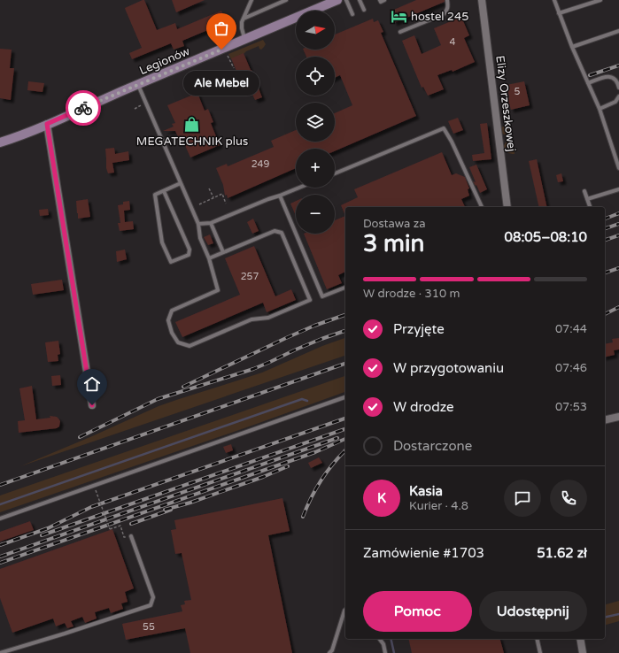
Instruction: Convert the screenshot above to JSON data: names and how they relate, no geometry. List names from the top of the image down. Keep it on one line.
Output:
{"streets":{"street":["Legionów","Elizy Orzeszkowej"]},"places":{"hotel":["hostel 245"],"other":["Ale Mebel"],"shop":["MEGATECHNIK plus"]},"house_numbers":["4","5","249","257","55"],"north":"right","page":{"map_buttons":["+","−"],"bubble":"Ale Mebel","heading":["3 min","Dostawa za","08:05–08:10"],"panel":["Kasia","Kurier · 4.8","Zamówienie #1703","51.62 zł"],"bar":"W drodze · 310 m","list":[["Przyjęte","07:44"],["W przygotowaniu","07:46"],["W drodze","07:53"],"Dostarczone"],"round":"K","buttons":["Pomoc","Udostępnij"]}}
